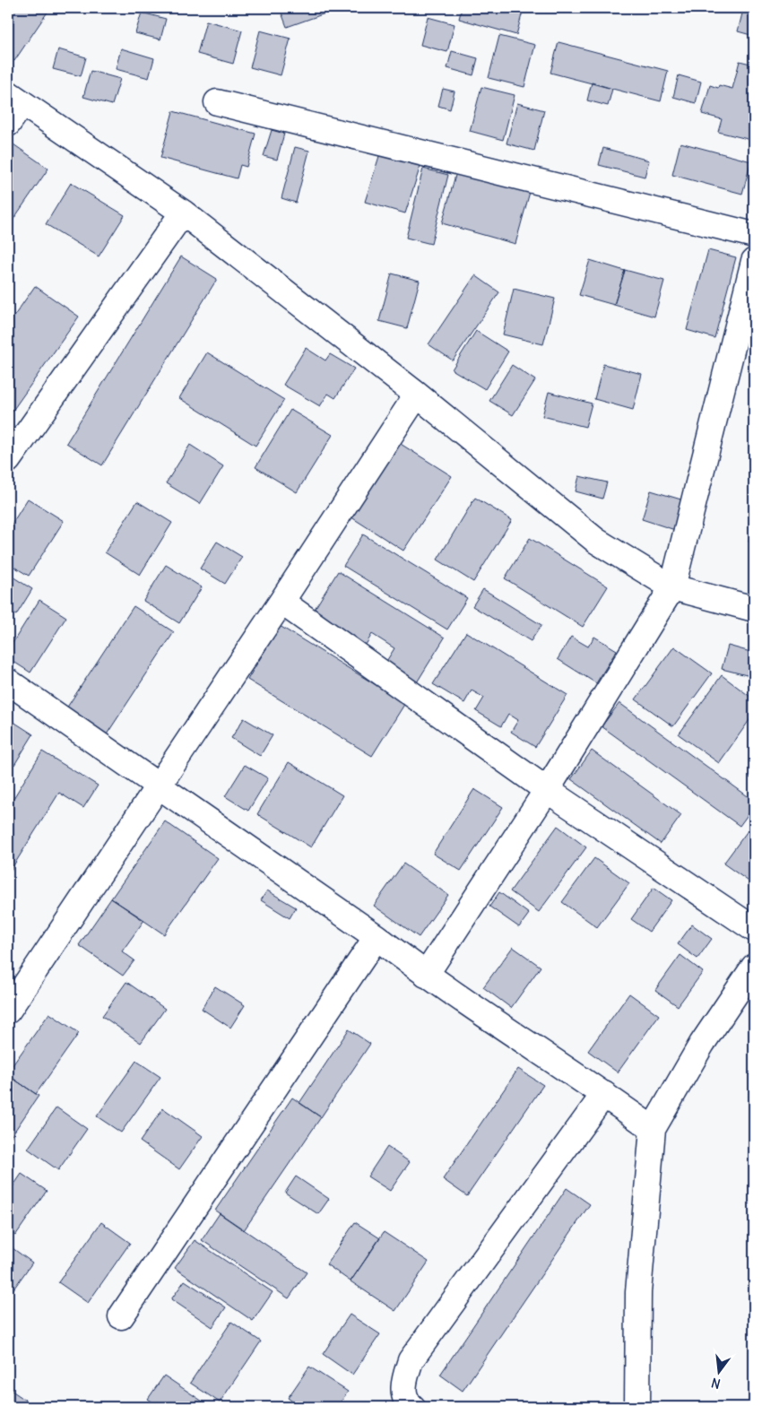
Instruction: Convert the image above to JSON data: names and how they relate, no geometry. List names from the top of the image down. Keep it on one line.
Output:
{"north":"bottom"}
